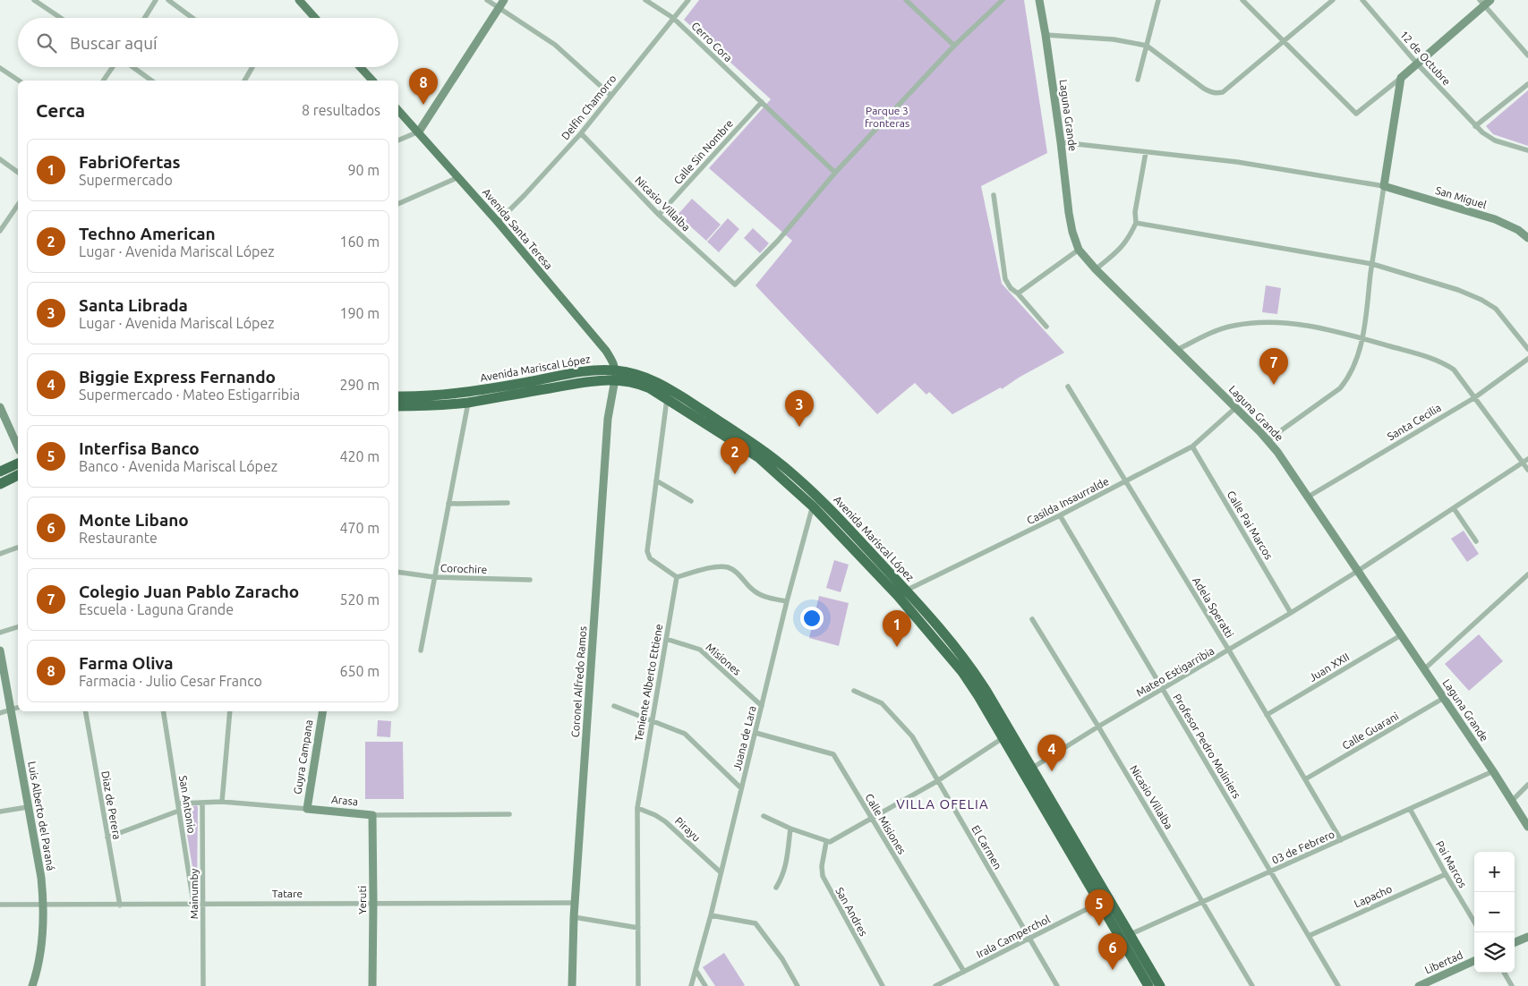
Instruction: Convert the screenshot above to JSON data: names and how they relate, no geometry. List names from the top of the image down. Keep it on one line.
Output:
{"streets":{"highway":["Avenida Mariscal López"],"main road":["Laguna Grande","San Miguel","Avenida Santa Teresa","Coronel Alfredo Ramos","Guyra Campana","Arasa","Luis Alberto del Paraná","Yeruti","Libertad"],"street":["Cerro Cora","12 de Octubre","Delfin Chamorro","Calle Sin Nombre","Nicasio Villalba","Santa Cecilia","Casilda Insaurralde","Calle Pai Marcos","Corochire","Adela Speratti","Misiones","Juan XXII","Mateo Estigarribia","Teniente Alberto Ettiene","Calle Guarani","Juana de Lara","Profesor Pedro Moliniers","San Antonio","Diaz de Perera","Calle Misiones","Pirayu","El Carmen","03 de Febrero","Pai Marcos","Mainumby","Tatare","Lapacho","San Andres","Irala Camperchol"]},"crossings":[["Cerro Cora","Delfin Chamorro"],["Cerro Cora","Calle Sin Nombre"],["Cerro Cora","Nicasio Villalba"],["Delfin Chamorro","Nicasio Villalba"],["Delfin Chamorro","Avenida Santa Teresa"],["Laguna Grande","Santa Cecilia"],["Laguna Grande","Casilda Insaurralde"],["Laguna Grande","Juan XXII"],["Laguna Grande","Mateo Estigarribia"],["Laguna Grande","Calle Guarani"],["Laguna Grande","03 de Febrero"],["Calle Sin Nombre","Nicasio Villalba"],["Nicasio Villalba","Mateo Estigarribia"],["Nicasio Villalba","03 de Febrero"],["Avenida Santa Teresa","Avenida Mariscal López"],["Avenida Santa Teresa","Coronel Alfredo Ramos"],["Avenida Mariscal López","Casilda Insaurralde"],["Avenida Mariscal López","Mateo Estigarribia"],["Avenida Mariscal López","Coronel Alfredo Ramos"],["Avenida Mariscal López","Juana de Lara"],["Avenida Mariscal López","03 de Febrero"],["Avenida Mariscal López","Irala Camperchol"],["Casilda Insaurralde","Calle Pai Marcos"],["Casilda Insaurralde","Adela Speratti"],["Casilda Insaurralde","Profesor Pedro Moliniers"],["Calle Pai Marcos","Mateo Estigarribia"],["Adela Speratti","Juan XXII"],["Adela Speratti","Mateo Estigarribia"],["Adela Speratti","Calle Guarani"],["Adela Speratti","03 de Febrero"],["Misiones","Teniente Alberto Ettiene"],["Misiones","Juana de Lara"],["Mateo Estigarribia","Profesor Pedro Moliniers"],["Coronel Alfredo Ramos","Tatare"],["Teniente Alberto Ettiene","Pirayu"],["Juana de Lara","Calle Misiones"],["Juana de Lara","Pirayu"],["Profesor Pedro Moliniers","03 de Febrero"],["Profesor Pedro Moliniers","Lapacho"],["Guyra Campana","Arasa"],["Arasa","San Antonio"],["Arasa","Mainumby"],["Arasa","Yeruti"],["San Antonio","Tatare"],["Diaz de Perera","Tatare"],["Luis Alberto del Paraná","Tatare"],["Calle Misiones","Irala Camperchol"],["El Carmen","Irala Camperchol"],["03 de Febrero","Pai Marcos"],["Pai Marcos","Lapacho"],["Mainumby","Tatare"],["Tatare","Yeruti"]],"districts":["VILLA OFELIA"],"parks":["Parque 3 fronteras"],"page":{"search":"Buscar aquí","pins":["8","7","3","2","1","4","5","6"],"heading":["Cerca","8 resultados"],"list":[{"mark":"1","name":"FabriOfertas","note":"Supermercado","value":"90 m"},{"mark":"2","name":"Techno American","note":"Lugar · Avenida Mariscal López","value":"160 m"},{"mark":"3","name":"Santa Librada","note":"Lugar · Avenida Mariscal López","value":"190 m"},{"mark":"4","name":"Biggie Express Fernando","note":"Supermercado · Mateo Estigarribia","value":"290 m"},{"mark":"5","name":"Interfisa Banco","note":"Banco · Avenida Mariscal López","value":"420 m"},{"mark":"6","name":"Monte Libano","note":"Restaurante","value":"470 m"},{"mark":"7","name":"Colegio Juan Pablo Zaracho","note":"Escuela · Laguna Grande","value":"520 m"},{"mark":"8","name":"Farma Oliva","note":"Farmacia · Julio Cesar Franco","value":"650 m"}],"map_buttons":["+","−"]}}
